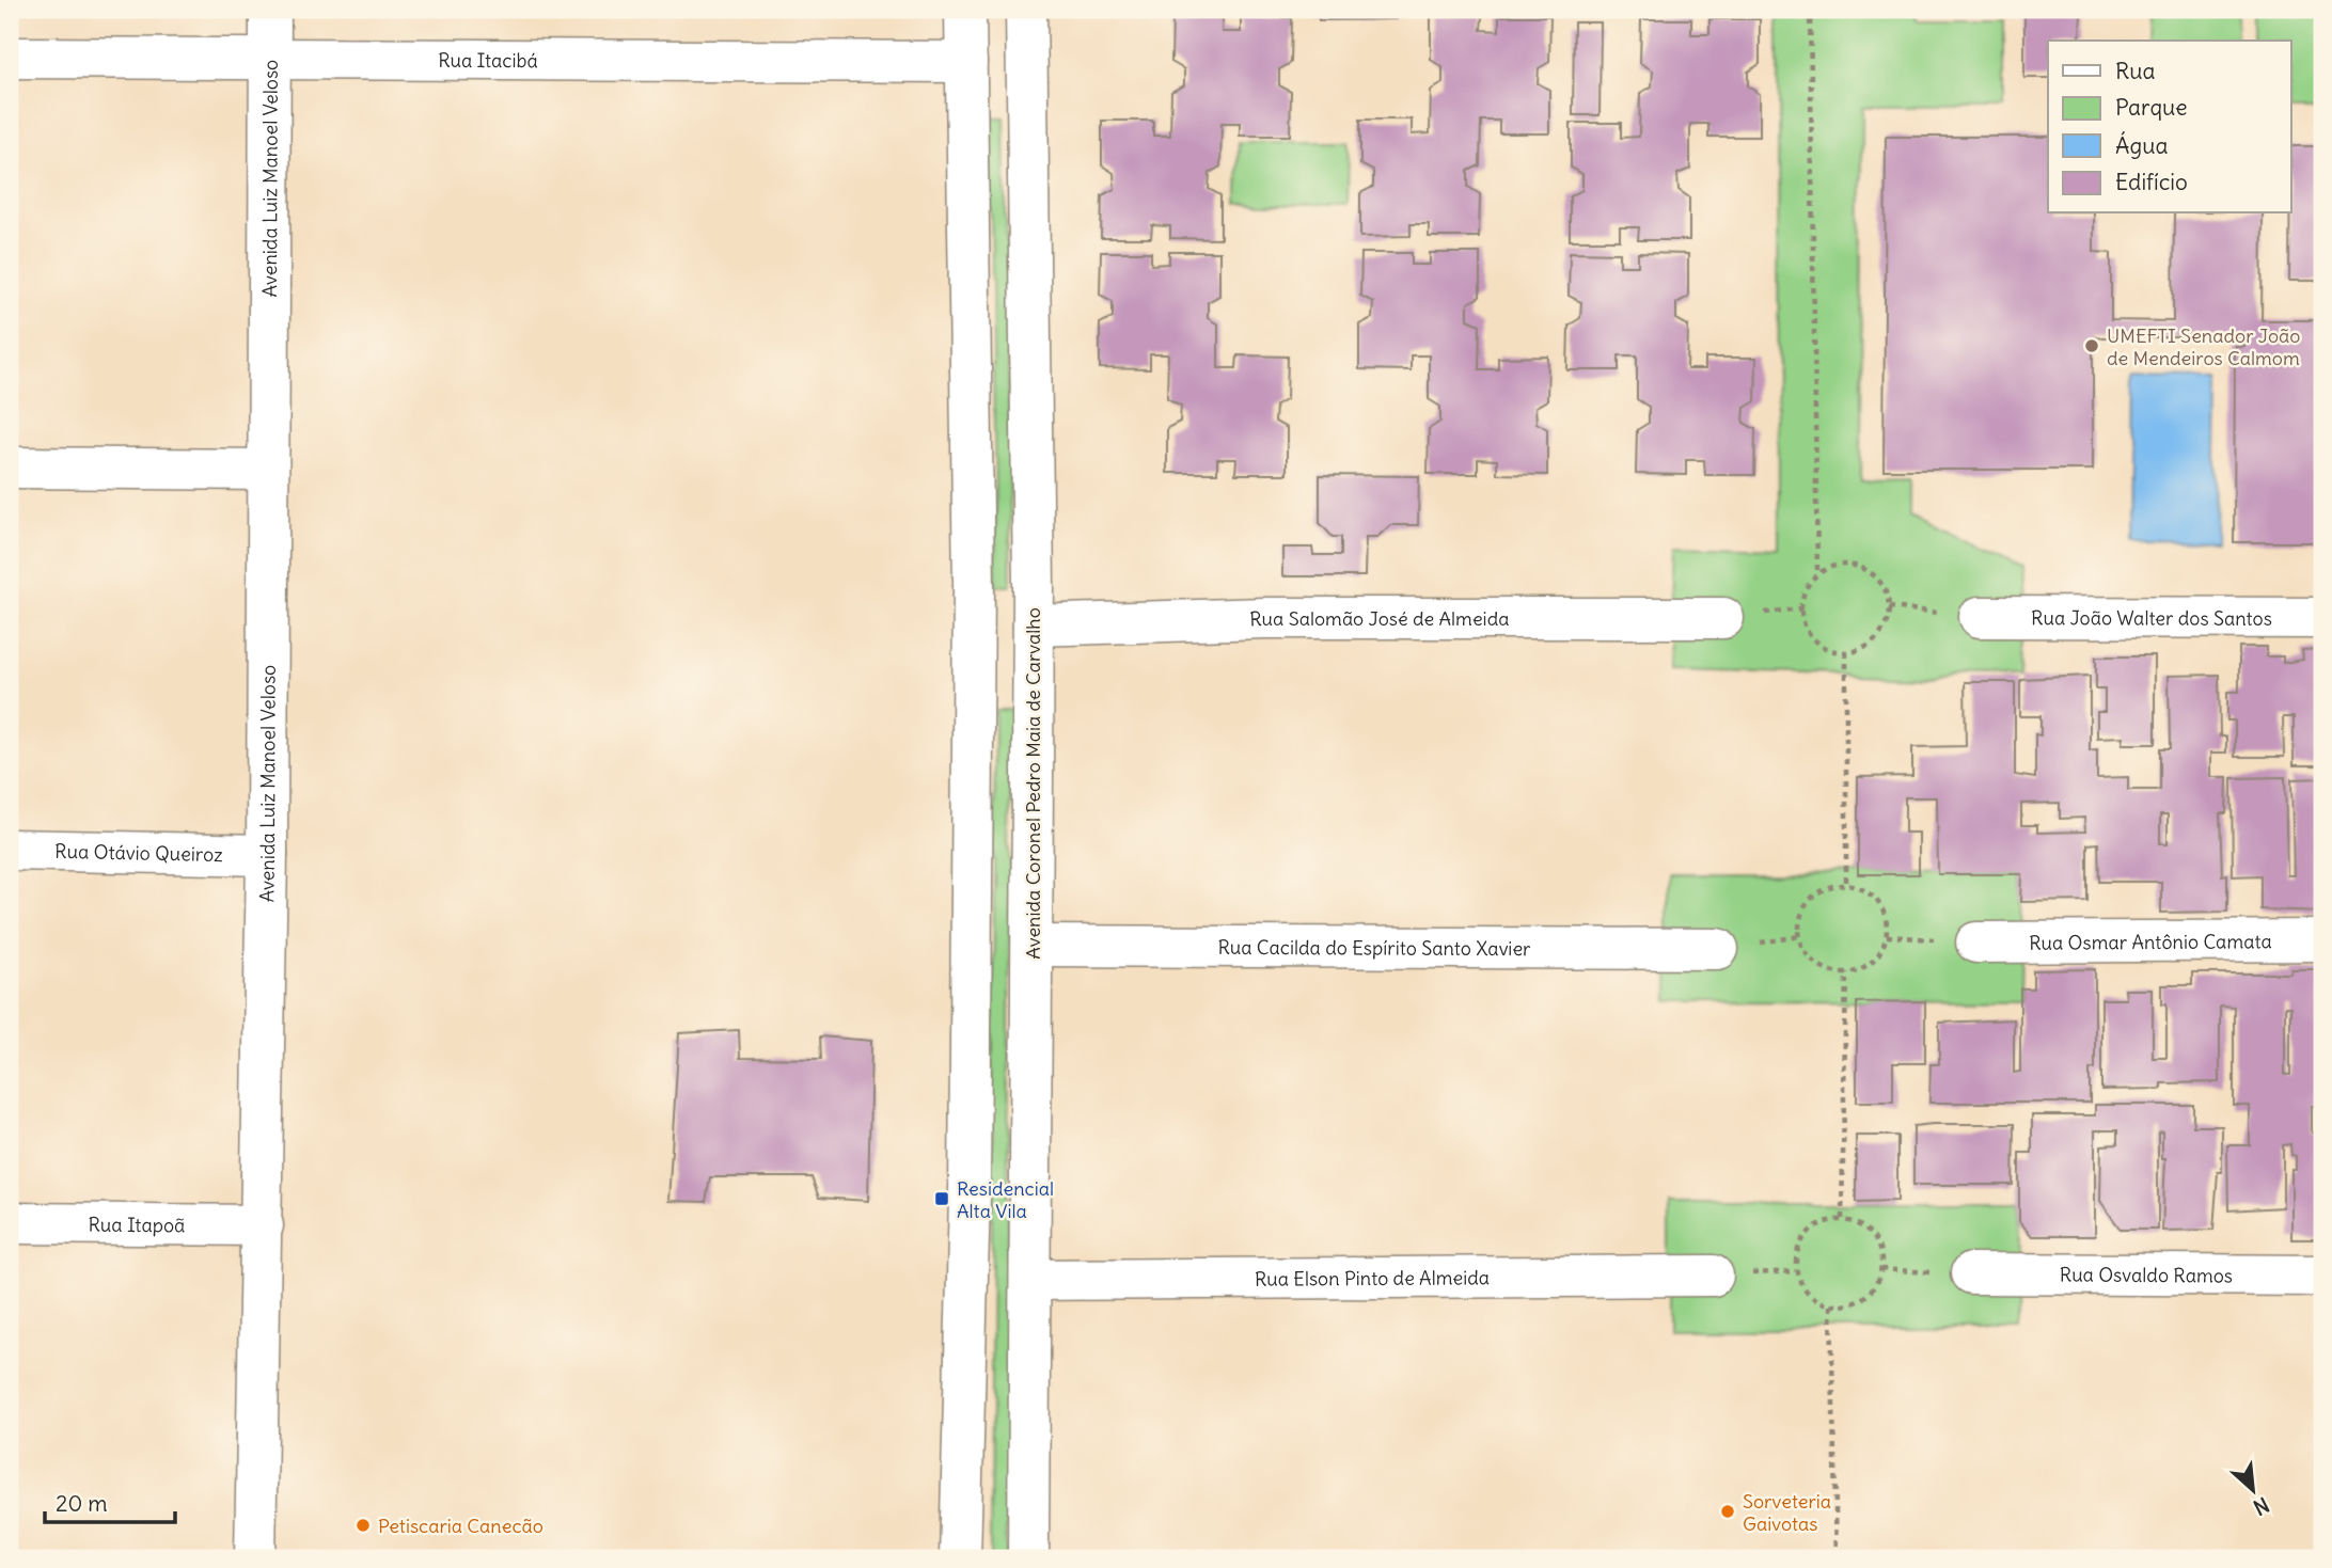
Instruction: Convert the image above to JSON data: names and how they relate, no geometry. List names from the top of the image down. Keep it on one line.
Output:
{"streets":{"street":["Rua Itacibá","Avenida Luiz Manoel Veloso","Rua João Walter dos Santos","Rua Salomão José de Almeida","Avenida Coronel Pedro Maia de Carvalho","Rua Otávio Queiroz","Rua Osmar Antônio Camata","Rua Cacilda do Espírito Santo Xavier","Rua Itapoã","Rua Osvaldo Ramos","Rua Elson Pinto de Almeida"]},"crossings":[["Rua Itacibá","Avenida Luiz Manoel Veloso"],["Rua Itacibá","Avenida Coronel Pedro Maia de Carvalho"],["Avenida Luiz Manoel Veloso","Rua Otávio Queiroz"],["Avenida Luiz Manoel Veloso","Rua Itapoã"],["Rua Salomão José de Almeida","Avenida Coronel Pedro Maia de Carvalho"],["Avenida Coronel Pedro Maia de Carvalho","Rua Cacilda do Espírito Santo Xavier"],["Avenida Coronel Pedro Maia de Carvalho","Rua Elson Pinto de Almeida"]],"places":{"other":["UMEFTI Senador João de Mendeiros Calmom","Sorveteria Gaivotas","Petiscaria Canecão"],"transit":["Residencial Alta Vila"]},"legend":["Rua","Parque","Água","Edifício"],"scale_bar":"20 m","north":"bottom right"}
